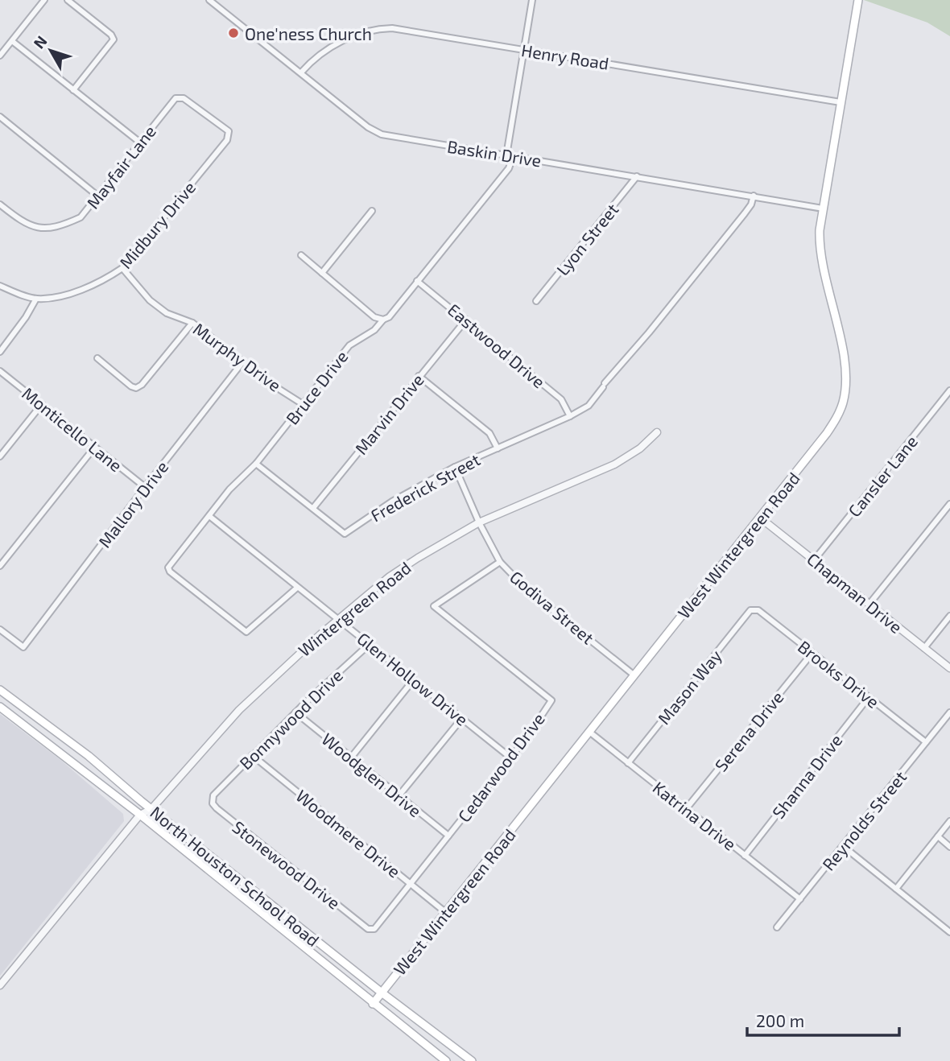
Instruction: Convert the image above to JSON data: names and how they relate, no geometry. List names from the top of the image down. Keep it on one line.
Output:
{"streets":{"main road":["West Wintergreen Road","North Houston School Road"],"street":["Henry Road","Baskin Drive","Mayfair Lane","Midbury Drive","Lyon Street","Eastwood Drive","Murphy Drive","Bruce Drive","Marvin Drive","Monticello Lane","Cansler Lane","Frederick Street","Mallory Drive","Chapman Drive","Godiva Street","Wintergreen Road","Brooks Drive","Glen Hollow Drive","Mason Way","Bonnywood Drive","Serena Drive","Cedarwood Drive","Woodglen Drive","Shanna Drive","Katrina Drive","Reynolds Street","Woodmere Drive","Stonewood Drive"]},"crossings":[["Henry Road","Baskin Drive"],["Henry Road","West Wintergreen Road"],["Baskin Drive","Lyon Street"],["Baskin Drive","Bruce Drive"],["Baskin Drive","Frederick Street"],["Baskin Drive","West Wintergreen Road"],["Mayfair Lane","Midbury Drive"],["Midbury Drive","Murphy Drive"],["Eastwood Drive","Bruce Drive"],["Eastwood Drive","Marvin Drive"],["Eastwood Drive","Frederick Street"],["Murphy Drive","Bruce Drive"],["Murphy Drive","Mallory Drive"],["Bruce Drive","Frederick Street"],["Bruce Drive","Glen Hollow Drive"],["Marvin Drive","Frederick Street"],["Monticello Lane","Mallory Drive"],["Cansler Lane","Chapman Drive"],["Frederick Street","Godiva Street"],["West Wintergreen Road","Chapman Drive"],["West Wintergreen Road","Godiva Street"],["West Wintergreen Road","Katrina Drive"],["West Wintergreen Road","Woodmere Drive"],["West Wintergreen Road","North Houston School Road"],["Godiva Street","Wintergreen Road"],["Godiva Street","Cedarwood Drive"],["Wintergreen Road","Glen Hollow Drive"],["Wintergreen Road","North Houston School Road"],["Brooks Drive","Mason Way"],["Brooks Drive","Serena Drive"],["Brooks Drive","Shanna Drive"],["Brooks Drive","Reynolds Street"],["Glen Hollow Drive","Bonnywood Drive"],["Glen Hollow Drive","Cedarwood Drive"],["Mason Way","Katrina Drive"],["Bonnywood Drive","Woodglen Drive"],["Bonnywood Drive","Woodmere Drive"],["Bonnywood Drive","Stonewood Drive"],["Serena Drive","Katrina Drive"],["Cedarwood Drive","Woodglen Drive"],["Cedarwood Drive","Woodmere Drive"],["Cedarwood Drive","Stonewood Drive"],["Shanna Drive","Katrina Drive"],["Katrina Drive","Reynolds Street"]],"places":["One'ness Church"],"scale_bar":"200 m","north":"top left"}
